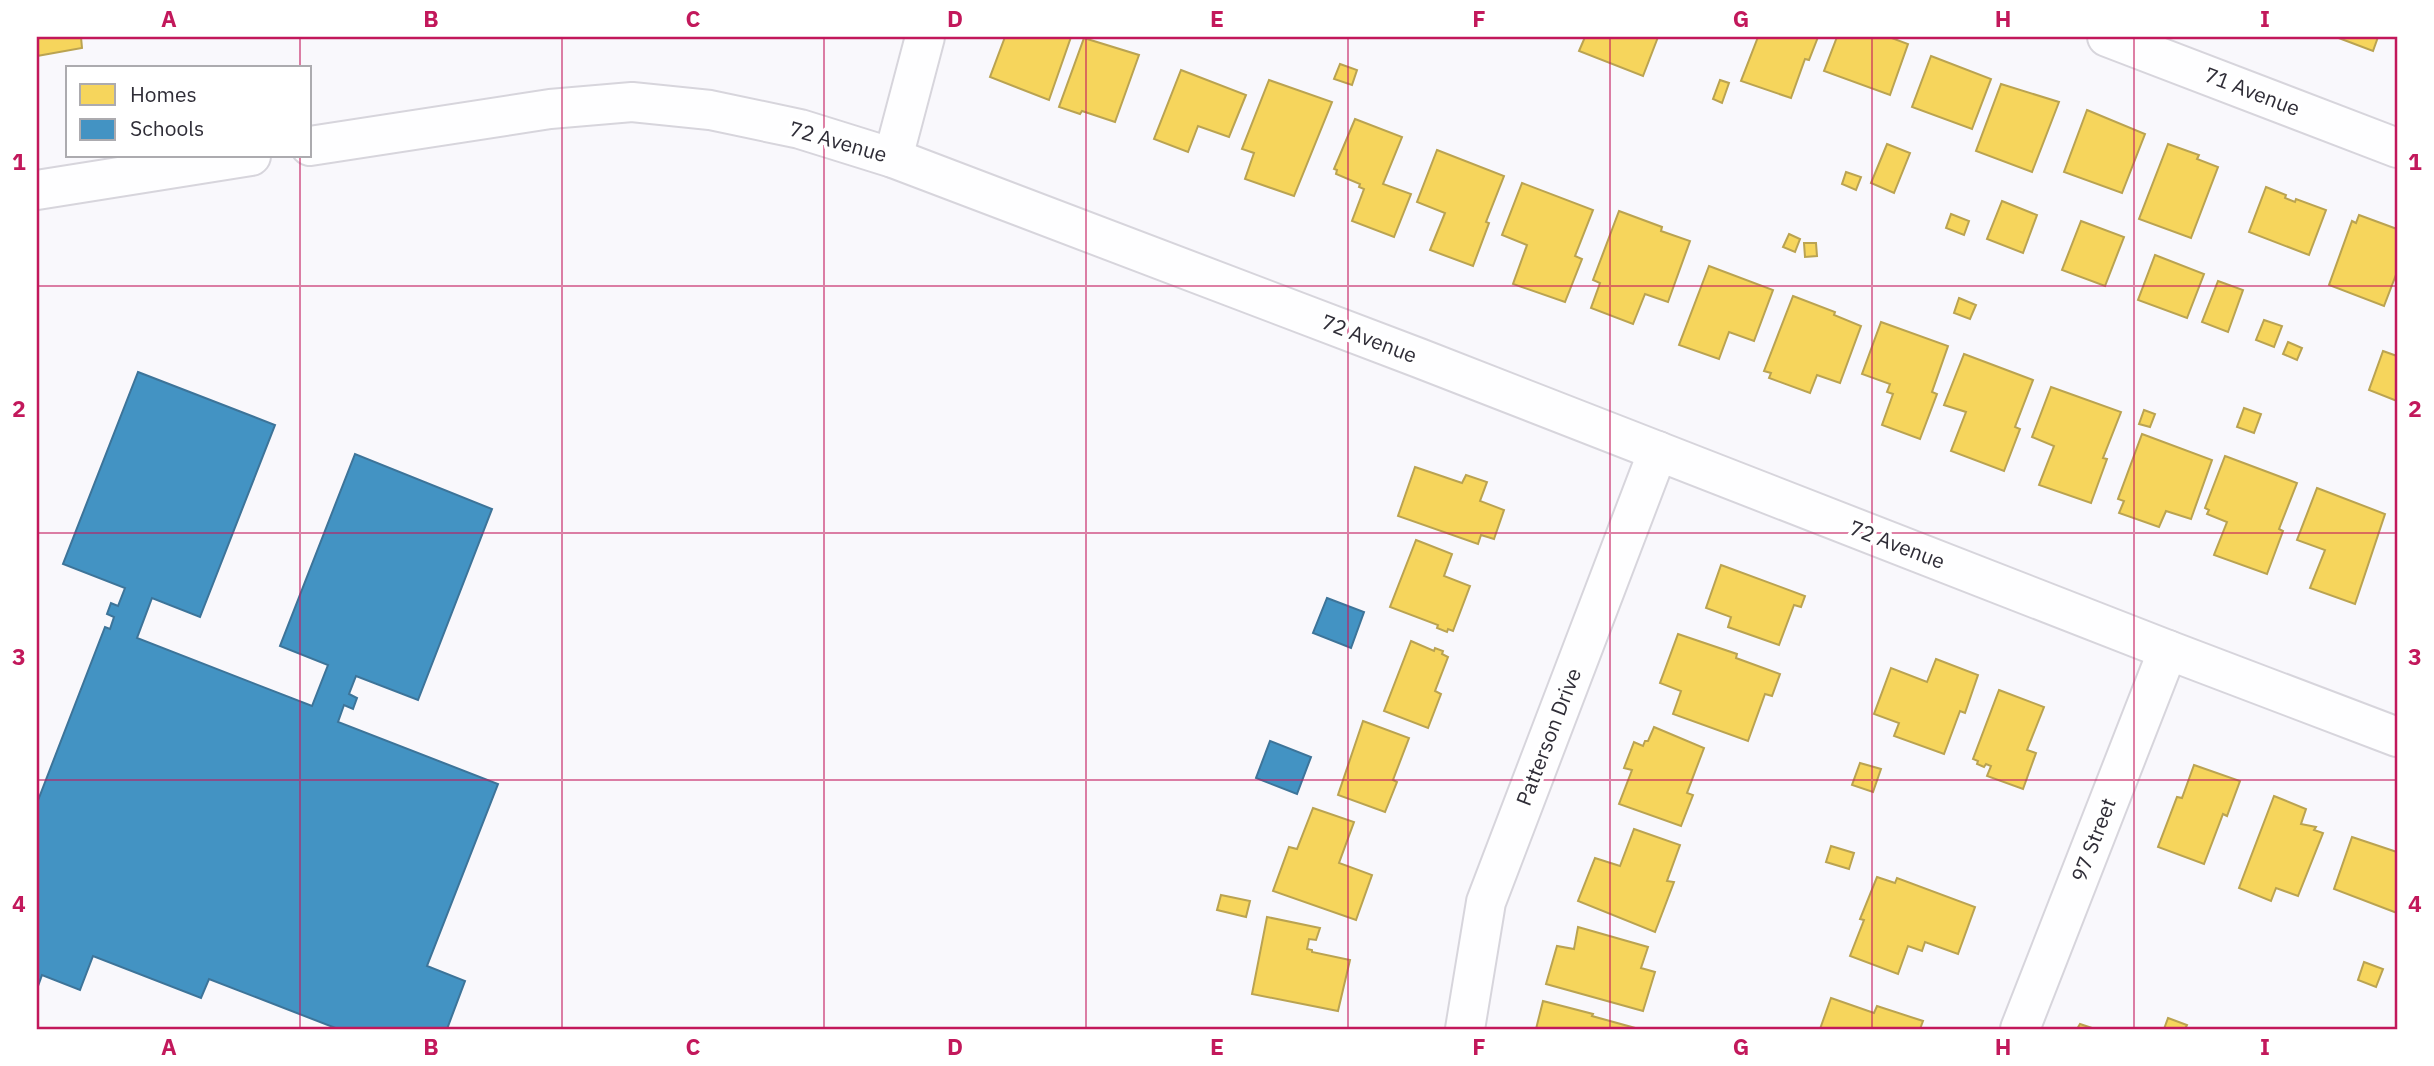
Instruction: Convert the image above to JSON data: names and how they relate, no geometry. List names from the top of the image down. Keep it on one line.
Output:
{"streets":{"street":["71 Avenue","72 Avenue","Patterson Drive","97 Street"]},"crossings":[["72 Avenue","Patterson Drive"],["72 Avenue","97 Street"]],"legend":["Homes","Schools"],"grid":{"columns":["A","B","C","D","E","F","G","H","I"],"rows":["1","2","3","4"]}}
